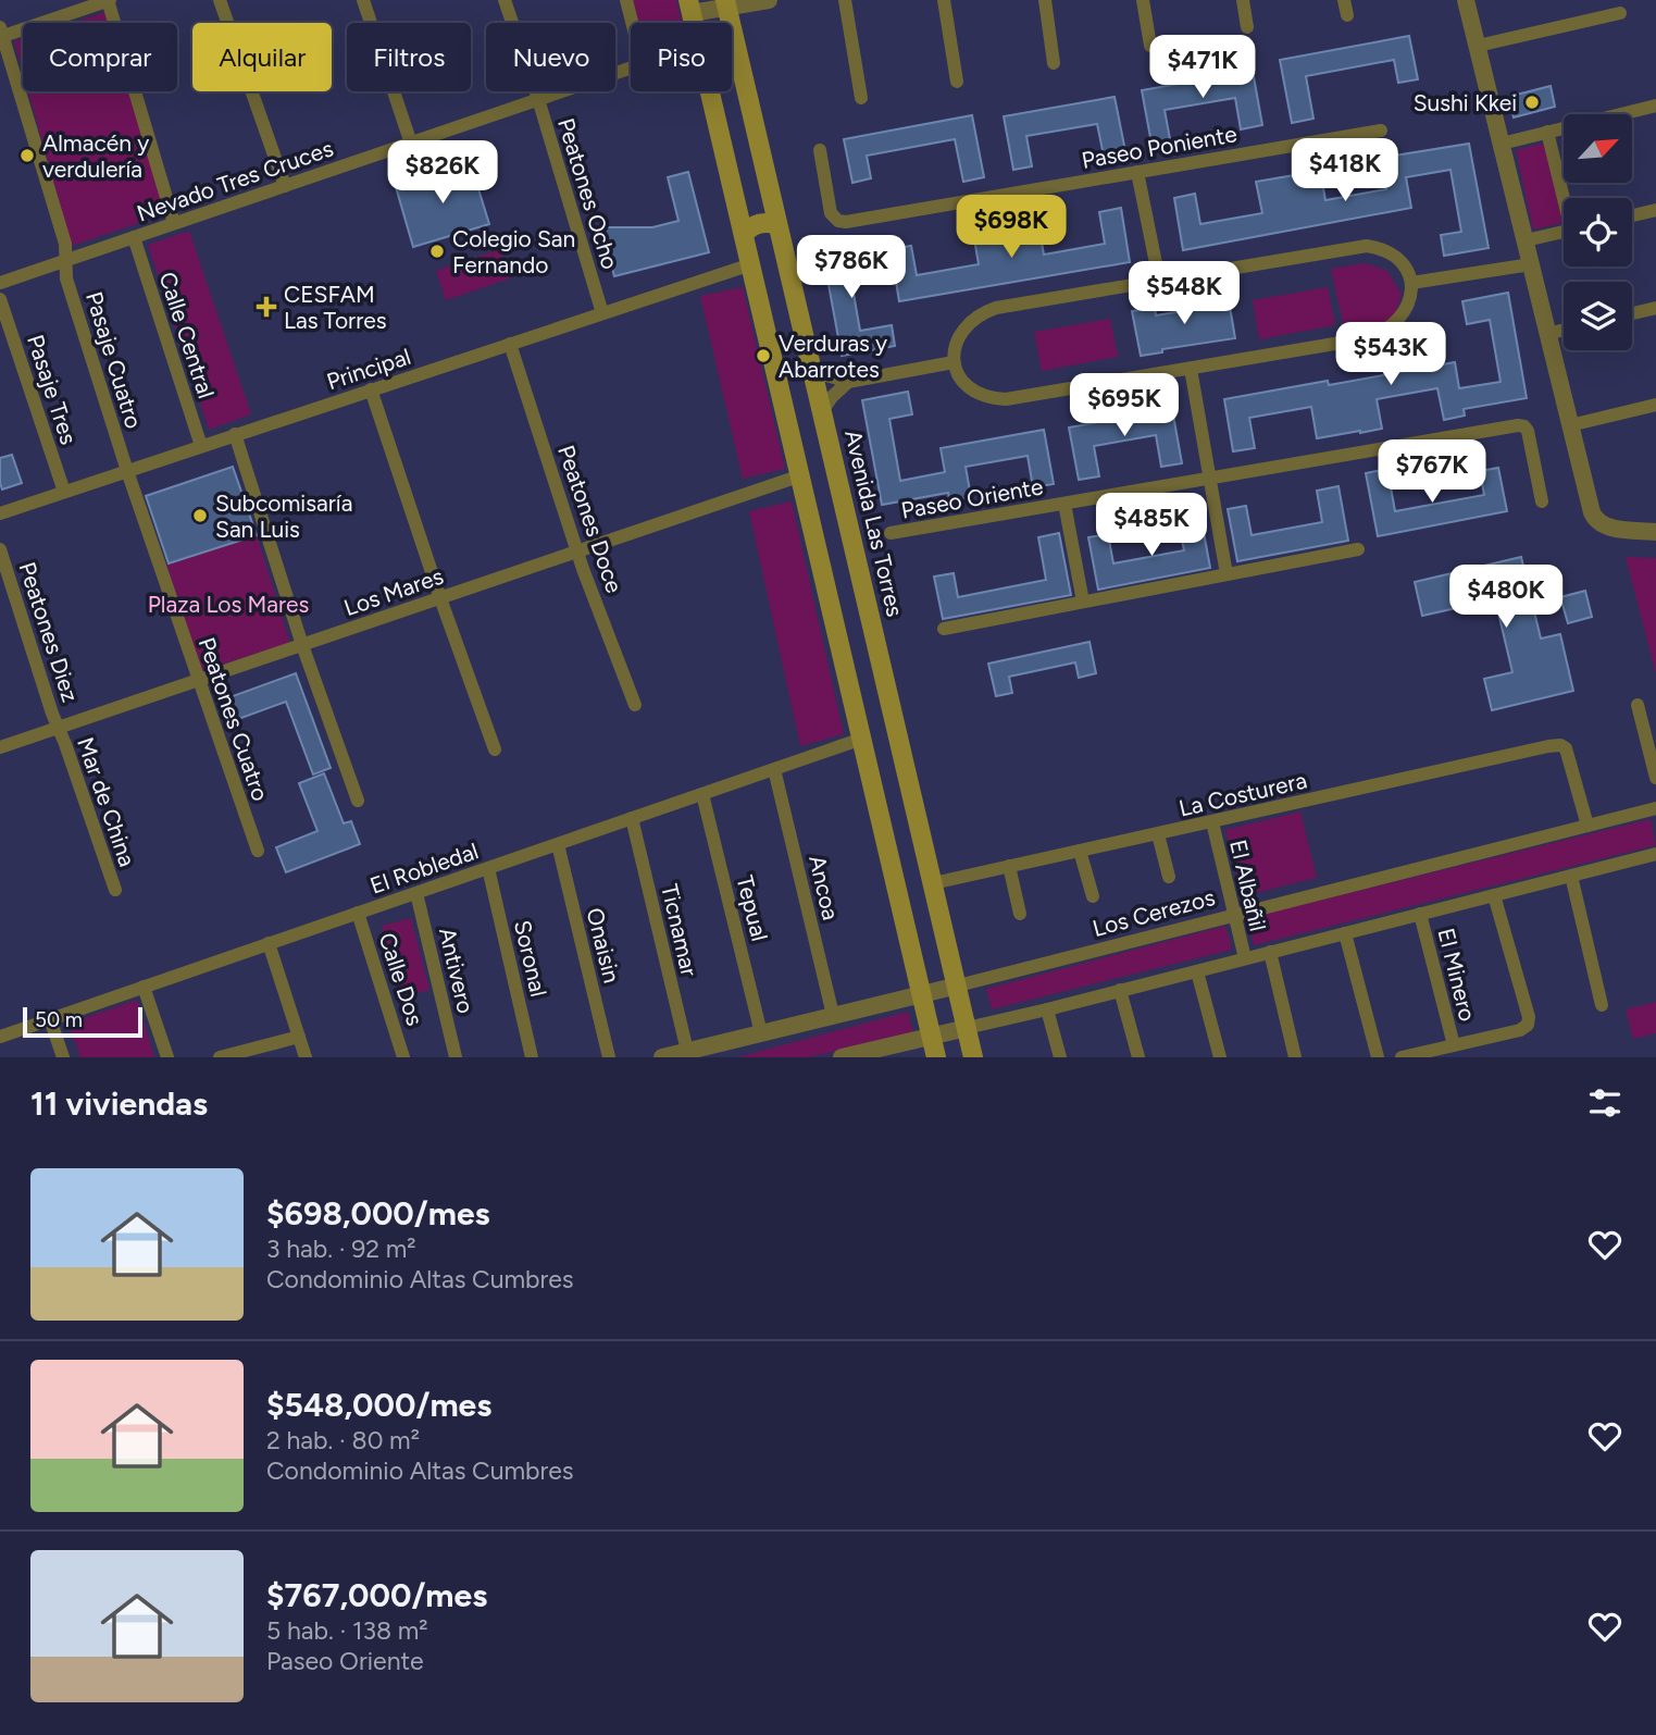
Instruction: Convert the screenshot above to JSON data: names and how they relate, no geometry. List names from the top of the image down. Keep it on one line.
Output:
{"streets":{"main road":["Avenida Las Torres"],"street":["Paseo Poniente","Nevado Tres Cruces","Peatones Ocho","Calle Central","Pasaje Cuatro","Principal","Pasaje Tres","Paseo Oriente","Peatones Doce","Los Mares","Peatones Diez","Peatones Cuatro","La Costurera","Mar de China","El Robledal","El Albañil","Ancoa","Tepual","Los Cerezos","Ticnamar","Onaisin","Soronal","Antivero","El Minero","Calle Dos"]},"crossings":[["Nevado Tres Cruces","Peatones Ocho"],["Nevado Tres Cruces","Calle Central"],["Nevado Tres Cruces","Pasaje Cuatro"],["Peatones Ocho","Principal"],["Calle Central","Principal"],["Pasaje Cuatro","Principal"],["Pasaje Cuatro","Peatones Cuatro"],["Principal","Pasaje Tres"],["Principal","Peatones Doce"],["Principal","Peatones Cuatro"],["Peatones Doce","Los Mares"],["Avenida Las Torres","La Costurera"],["Avenida Las Torres","Los Cerezos"],["Los Mares","Peatones Diez"],["Los Mares","Peatones Cuatro"],["Los Mares","Mar de China"],["Peatones Diez","Mar de China"],["La Costurera","El Albañil"],["La Costurera","Los Cerezos"],["El Robledal","Ancoa"],["El Robledal","Tepual"],["El Robledal","Ticnamar"],["El Robledal","Onaisin"],["El Robledal","Soronal"],["El Robledal","Antivero"],["El Robledal","Calle Dos"],["El Albañil","Los Cerezos"],["Ancoa","Los Cerezos"],["Tepual","Los Cerezos"],["Los Cerezos","Ticnamar"]],"parks":["Plaza Los Mares"],"places":{"other":["Sushi Kkei","Almacén y verdulería","Colegio San Fernando","Verduras y Abarrotes","Subcomisaría San Luis"],"health":["CESFAM Las Torres"]},"scale_bar":"50 m","north":"top right","page":{"chip":["Comprar","Alquilar","Filtros","Nuevo","Piso"],"price":["$471K","$418K","$826K","$698K","$786K","$548K","$543K","$695K","$767K","$485K","$480K"],"scale":"50 m","heading":"11 viviendas","list":[{"name":"$698,000/mes","note":"3 hab. · 92 m² · Condominio Altas Cumbres"},{"name":"$548,000/mes","note":"2 hab. · 80 m² · Condominio Altas Cumbres"},{"name":"$767,000/mes","note":"5 hab. · 138 m² · Paseo Oriente"}]}}
